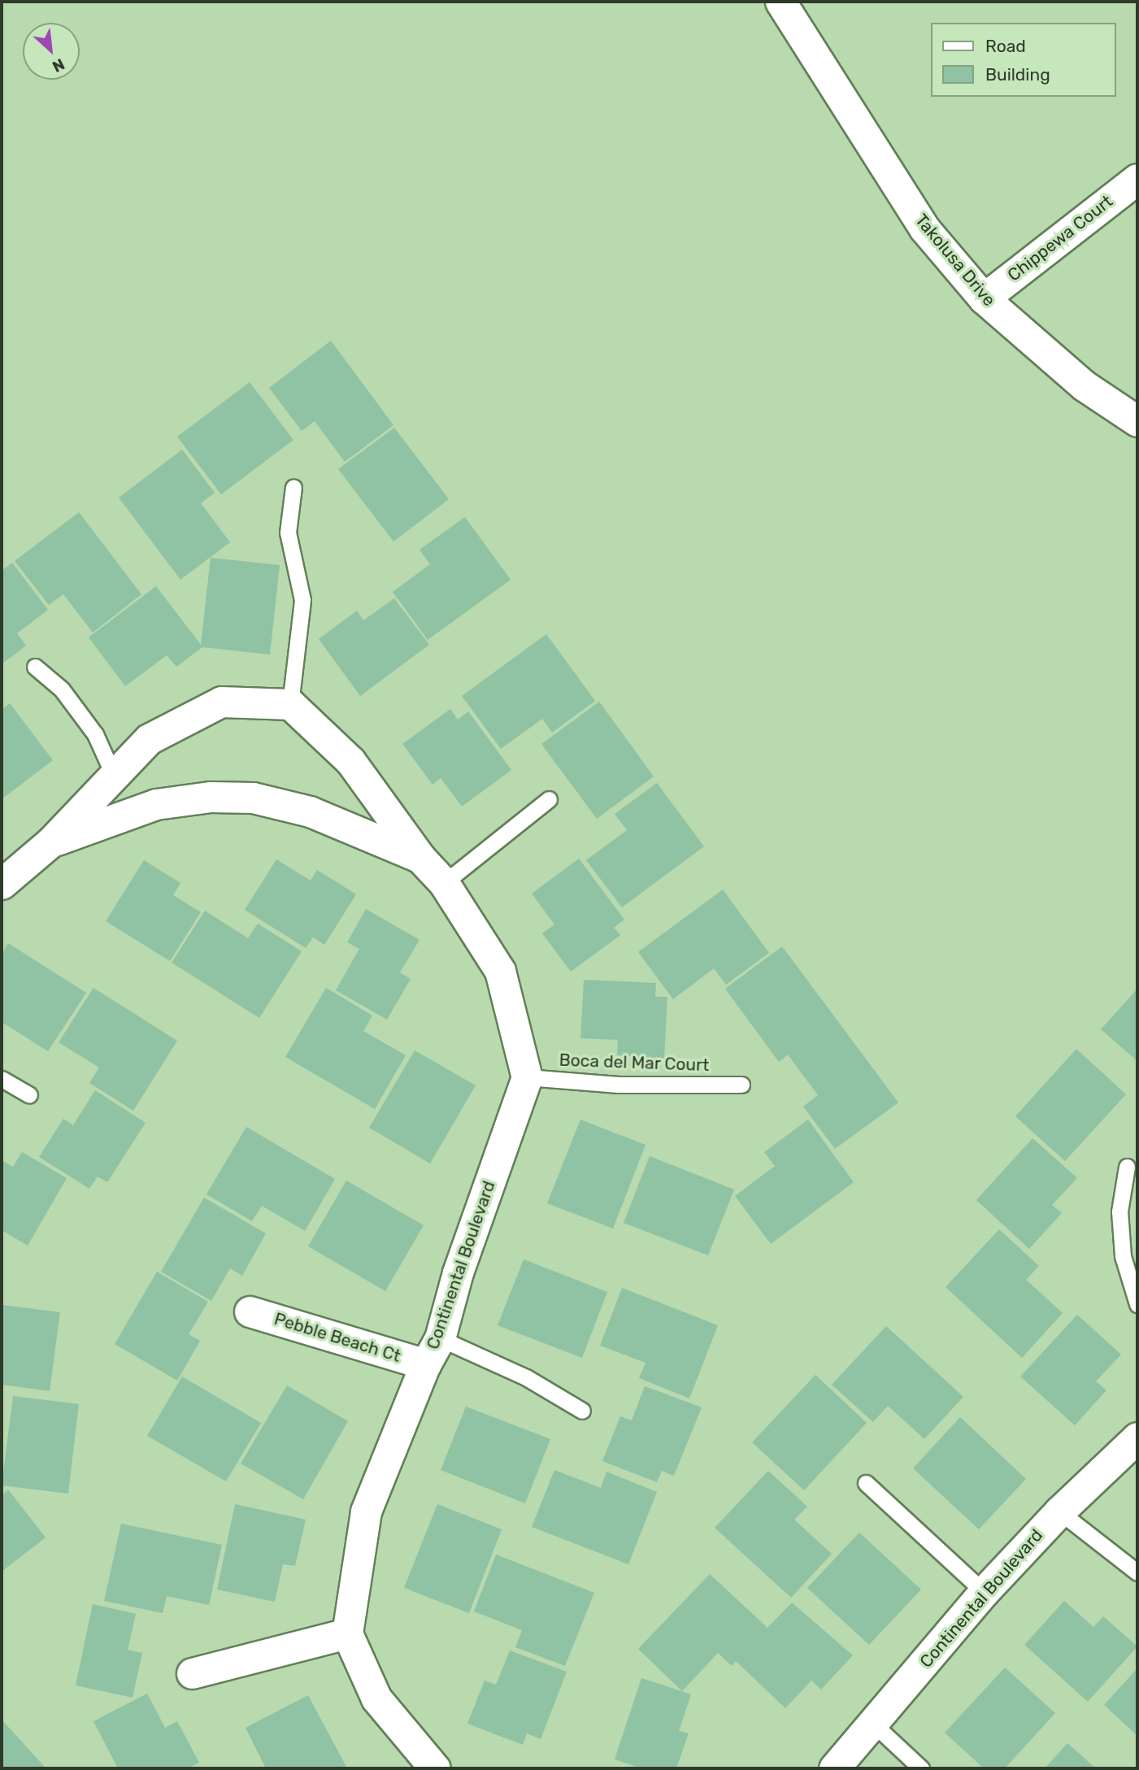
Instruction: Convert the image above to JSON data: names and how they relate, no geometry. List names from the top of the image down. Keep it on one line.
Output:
{"streets":{"street":["Chippewa Court","Takolusa Drive","Continental Boulevard","Pebble Beach Ct"],"lane":["Boca del Mar Court"]},"crossings":[["Chippewa Court","Takolusa Drive"],["Boca del Mar Court","Continental Boulevard"],["Continental Boulevard","Pebble Beach Ct"]],"legend":["Road","Building"],"north":"bottom right"}
